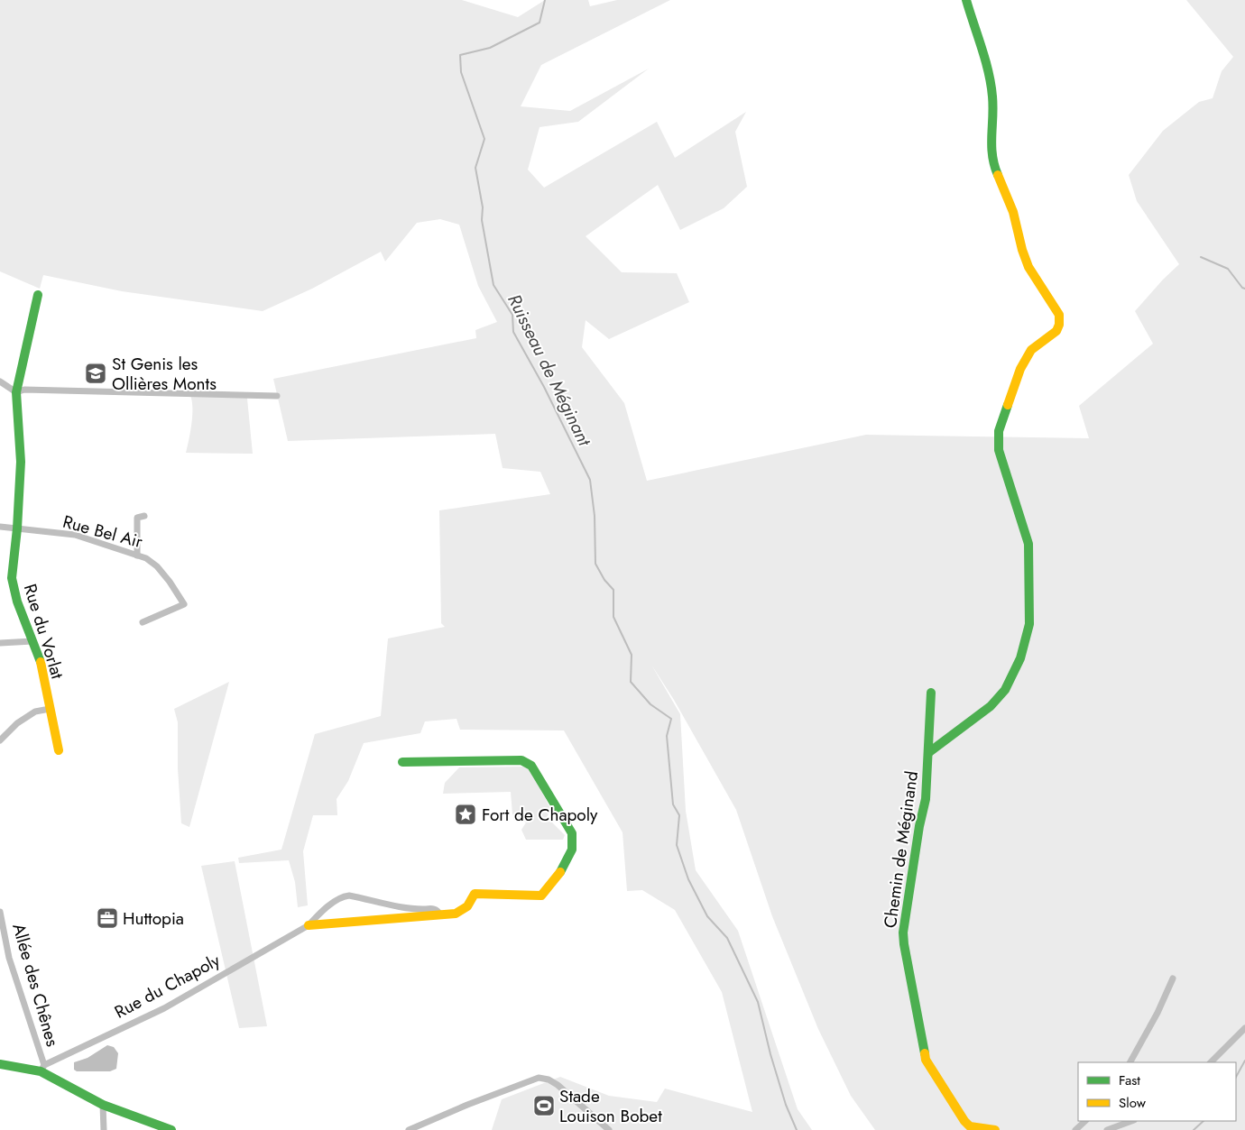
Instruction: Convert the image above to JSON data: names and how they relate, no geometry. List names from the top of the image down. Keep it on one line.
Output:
{"streets":{"street":["Rue Bel Air","Rue du Vorlat","Chemin de Méginand","Allée des Chênes","Rue du Chapoly"]},"crossings":[["Rue Bel Air","Rue du Vorlat"],["Allée des Chênes","Rue du Chapoly"]],"water":["Ruisseau de Méginant"],"places":{"school or university":["St Genis les Ollières Monts"],"place":["Fort de Chapoly"],"office":["Huttopia"],"sports":["Stade Louison Bobet"]},"legend":["Fast","Slow"]}
